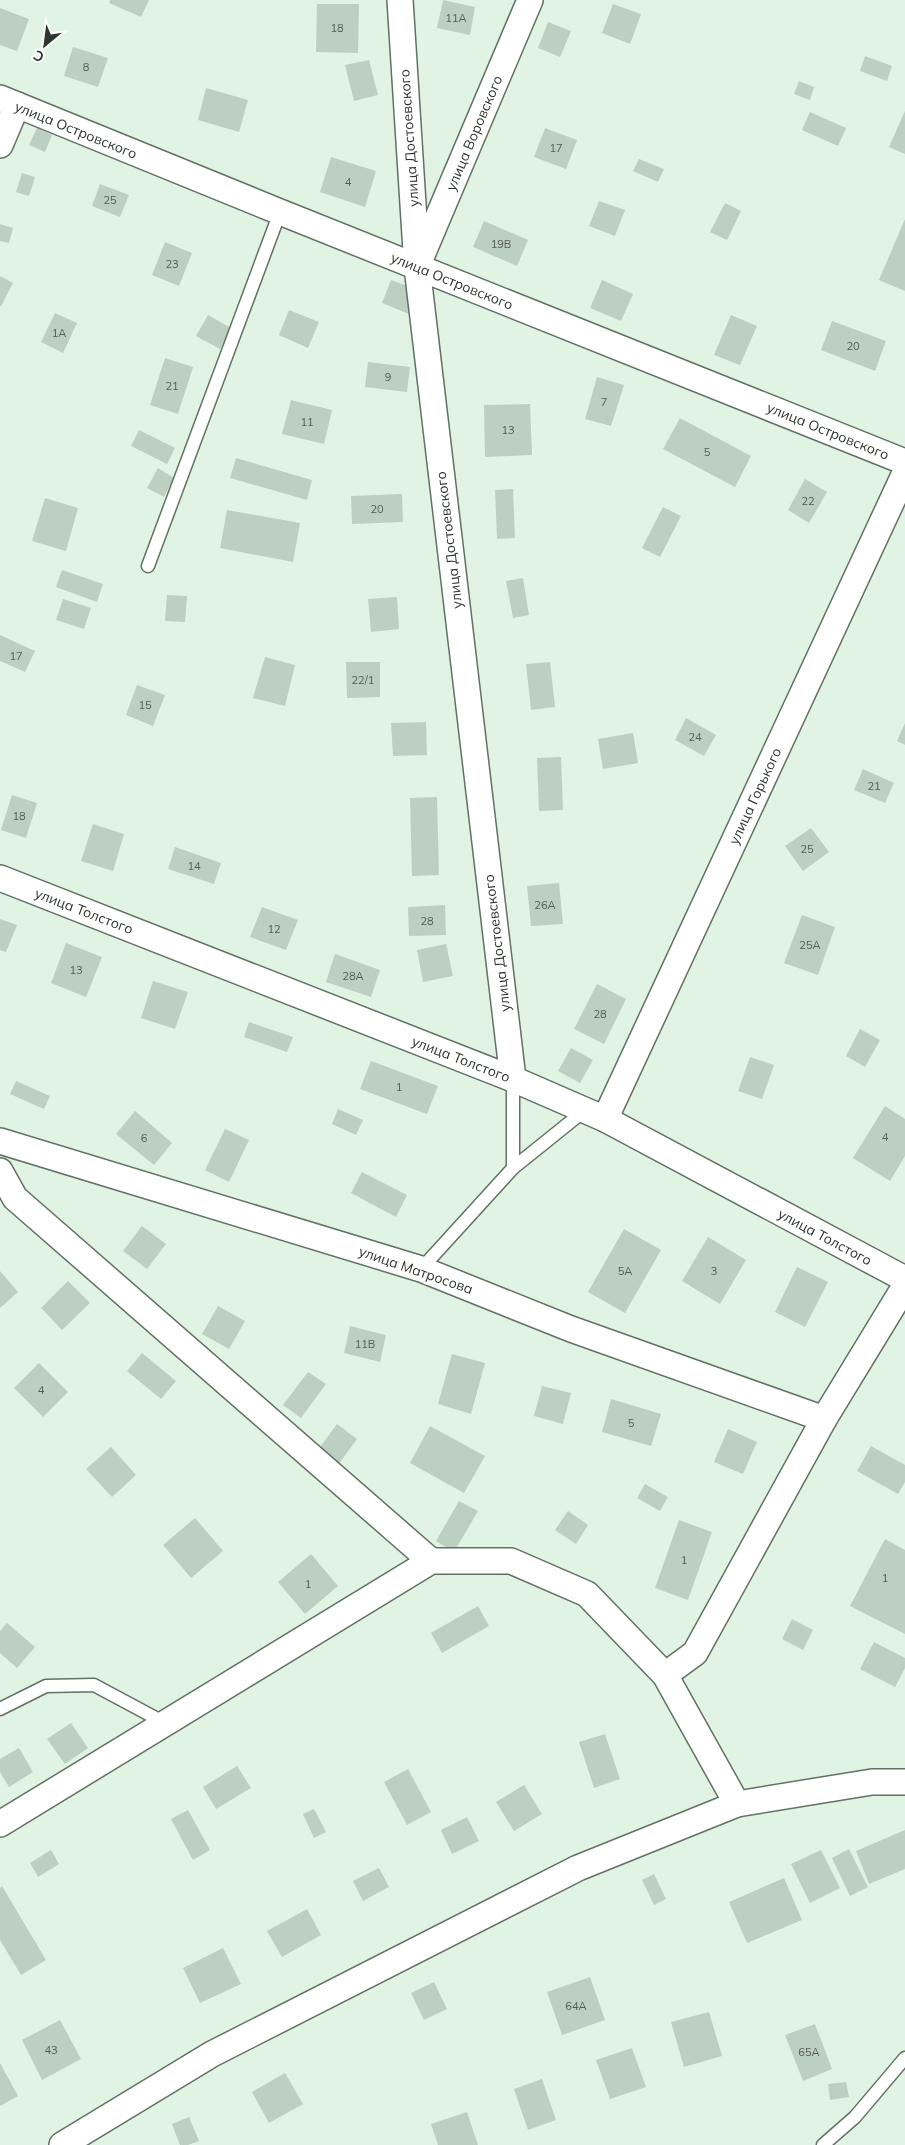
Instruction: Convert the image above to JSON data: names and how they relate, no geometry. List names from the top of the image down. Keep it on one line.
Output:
{"streets":{"street":["улица Островского","улица Воровского","улица Достоевского","улица Горького","улица Толстого","улица Матросова"]},"crossings":[["улица Островского","улица Воровского"],["улица Островского","улица Достоевского"],["улица Воровского","улица Достоевского"],["улица Достоевского","улица Толстого"],["улица Горького","улица Толстого"]],"house_numbers":["11А","18","8","17","4","25","19В","23","1А","20","9","21","7","11","13","5","22","20","17","22/1","15","24","21","18","25","14","26А","28","12","25А","13","28А","28","1","4","6","5А","3","11В","4","5","1","1","1","64А","43","65А"],"north":"bottom left"}
